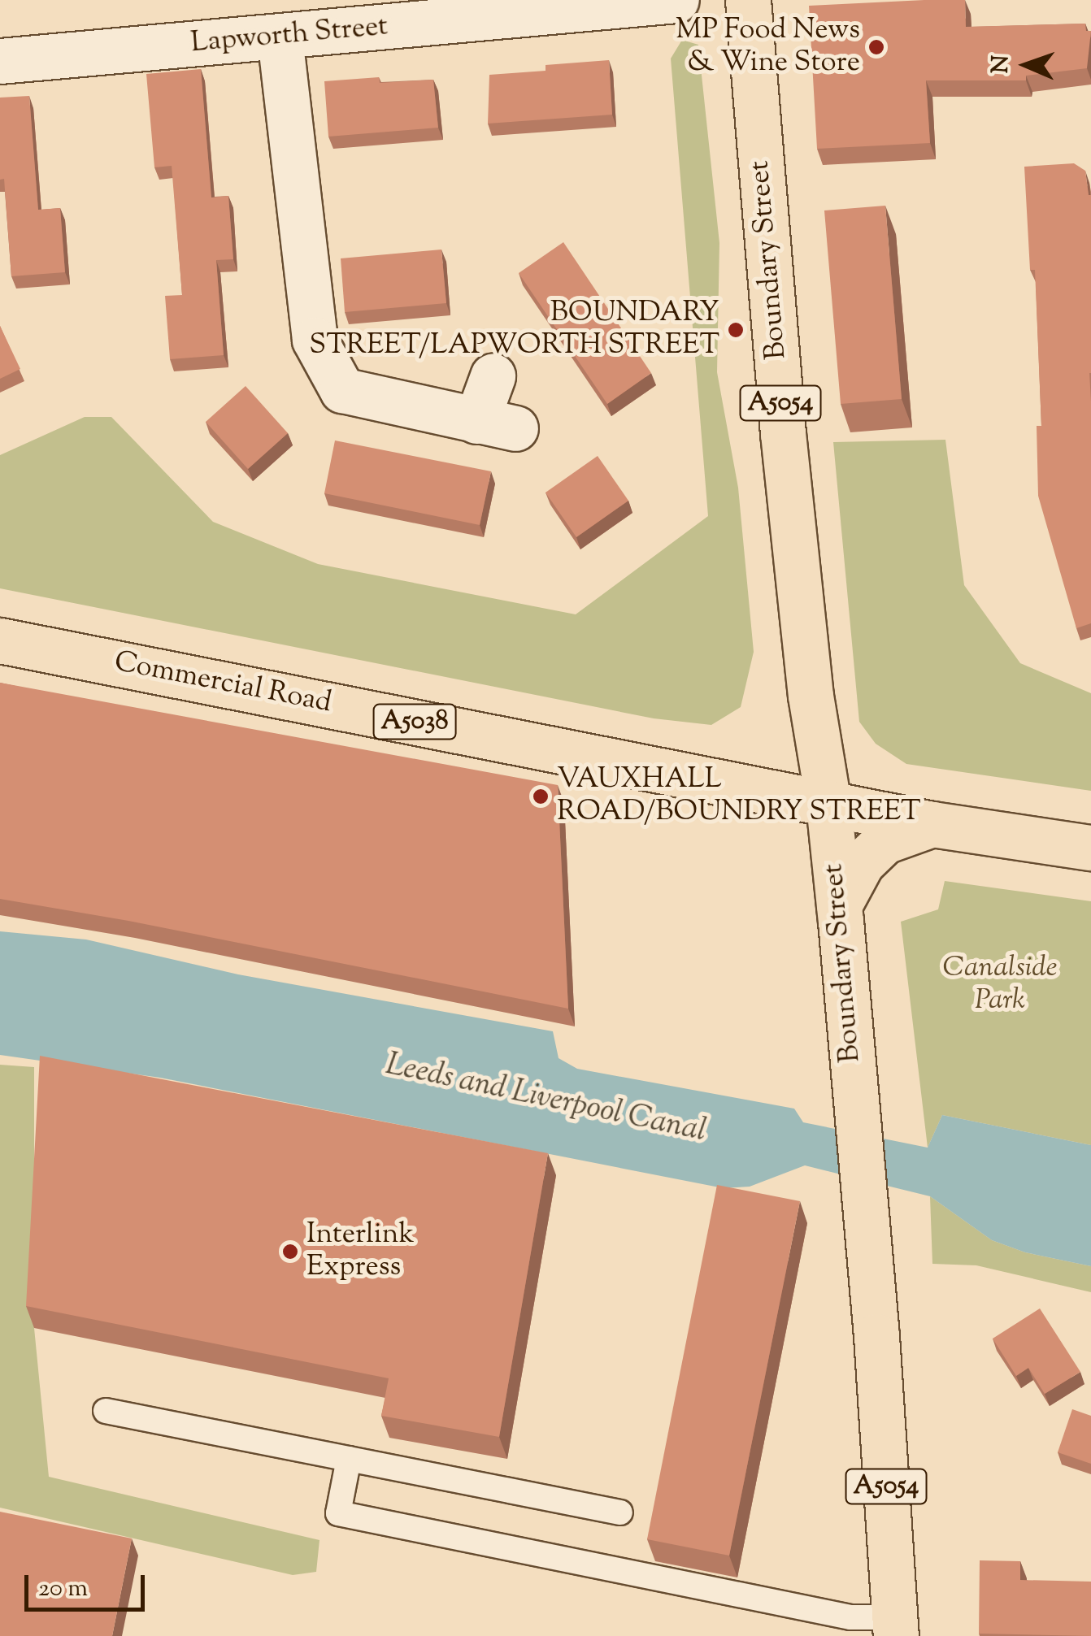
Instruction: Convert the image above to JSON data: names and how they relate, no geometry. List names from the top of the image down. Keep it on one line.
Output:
{"streets":{"main road":["Boundary Street","A5054","Commercial Road","A5038"],"street":["Lapworth Street"]},"crossings":[["Boundary Street","Commercial Road"],["Boundary Street","A5038"],["Commercial Road","A5038"]],"water":["Leeds and Liverpool Canal"],"parks":["Canalside Park"],"places":["MP Food News & Wine Store","BOUNDARY STREET/LAPWORTH STREET","VAUXHALL ROAD/BOUNDRY STREET","Interlink Express"],"scale_bar":"20 m","north":"left"}
